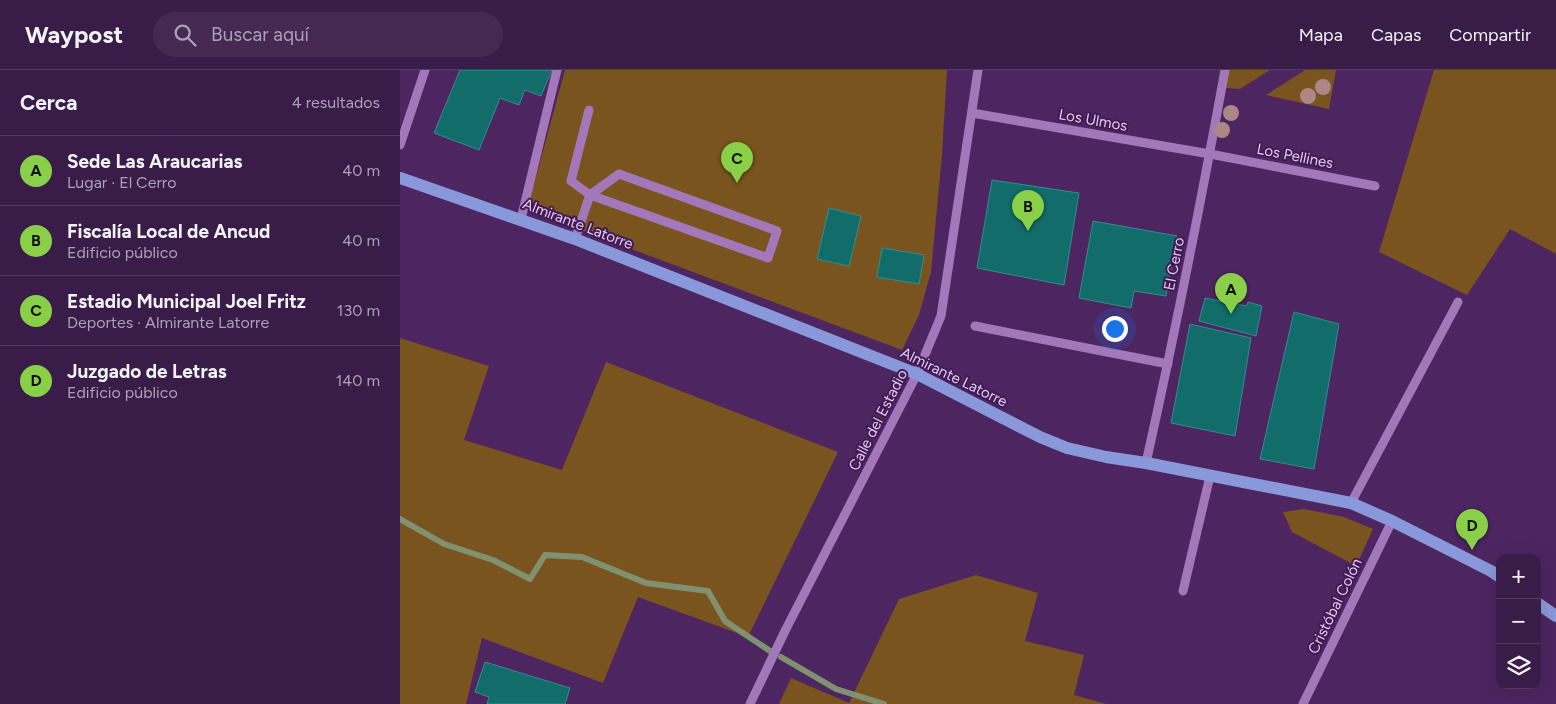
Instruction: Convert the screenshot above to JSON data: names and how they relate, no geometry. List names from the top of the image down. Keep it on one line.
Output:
{"streets":{"main road":["Almirante Latorre"],"street":["Los Ulmos","Los Pellines","El Cerro","Calle del Estadio","Cristóbal Colón"]},"crossings":[["Los Ulmos","Los Pellines"],["Los Ulmos","El Cerro"],["Los Ulmos","Calle del Estadio"],["Los Pellines","El Cerro"],["Almirante Latorre","El Cerro"],["Almirante Latorre","Calle del Estadio"],["Almirante Latorre","Cristóbal Colón"]],"page":{"header":"Waypost","search":"Buscar aquí","nav":["Mapa","Capas","Compartir"],"heading":["Cerca","4 resultados"],"list":[{"mark":"A","name":"Sede Las Araucarias","note":"Lugar · El Cerro","value":"40 m"},{"mark":"B","name":"Fiscalía Local de Ancud","note":"Edificio público","value":"40 m"},{"mark":"C","name":"Estadio Municipal Joel Fritz","note":"Deportes · Almirante Latorre","value":"130 m"},{"mark":"D","name":"Juzgado de Letras","note":"Edificio público","value":"140 m"}],"pins":["C","B","A","D"],"map_buttons":["+","−"]}}
